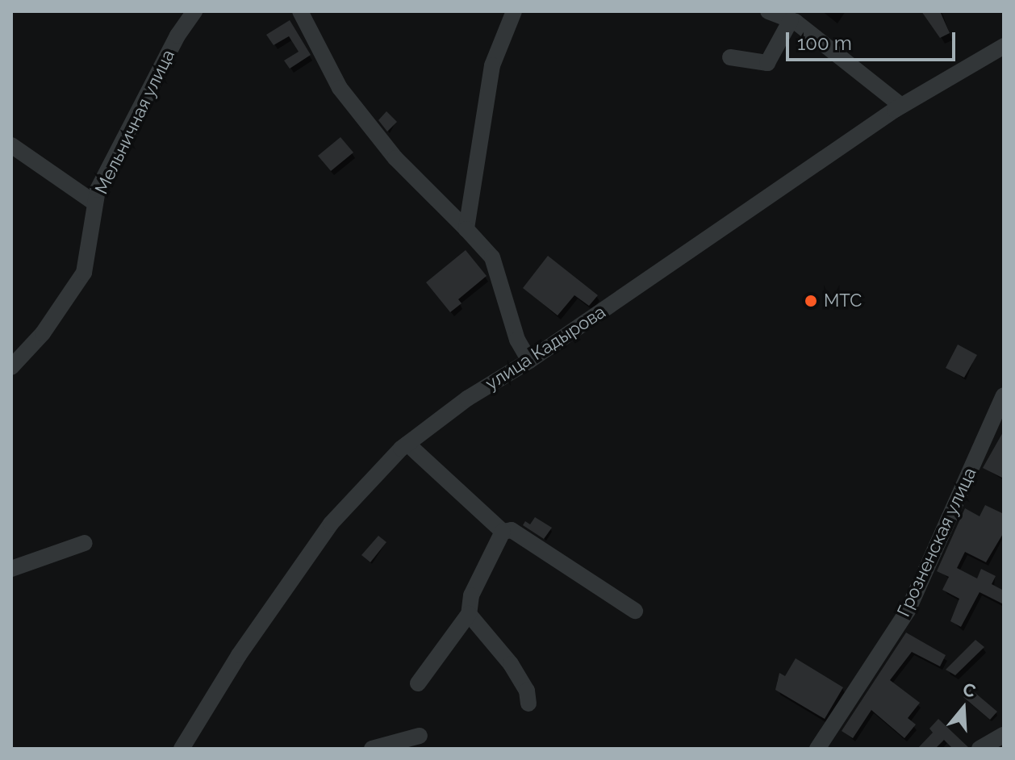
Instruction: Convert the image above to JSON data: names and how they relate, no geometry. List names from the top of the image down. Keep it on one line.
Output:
{"streets":{"street":["Мельничная улица","улица Кадырова","Грозненская улица"]},"places":["МТС"],"scale_bar":"100 m","north":"top"}
